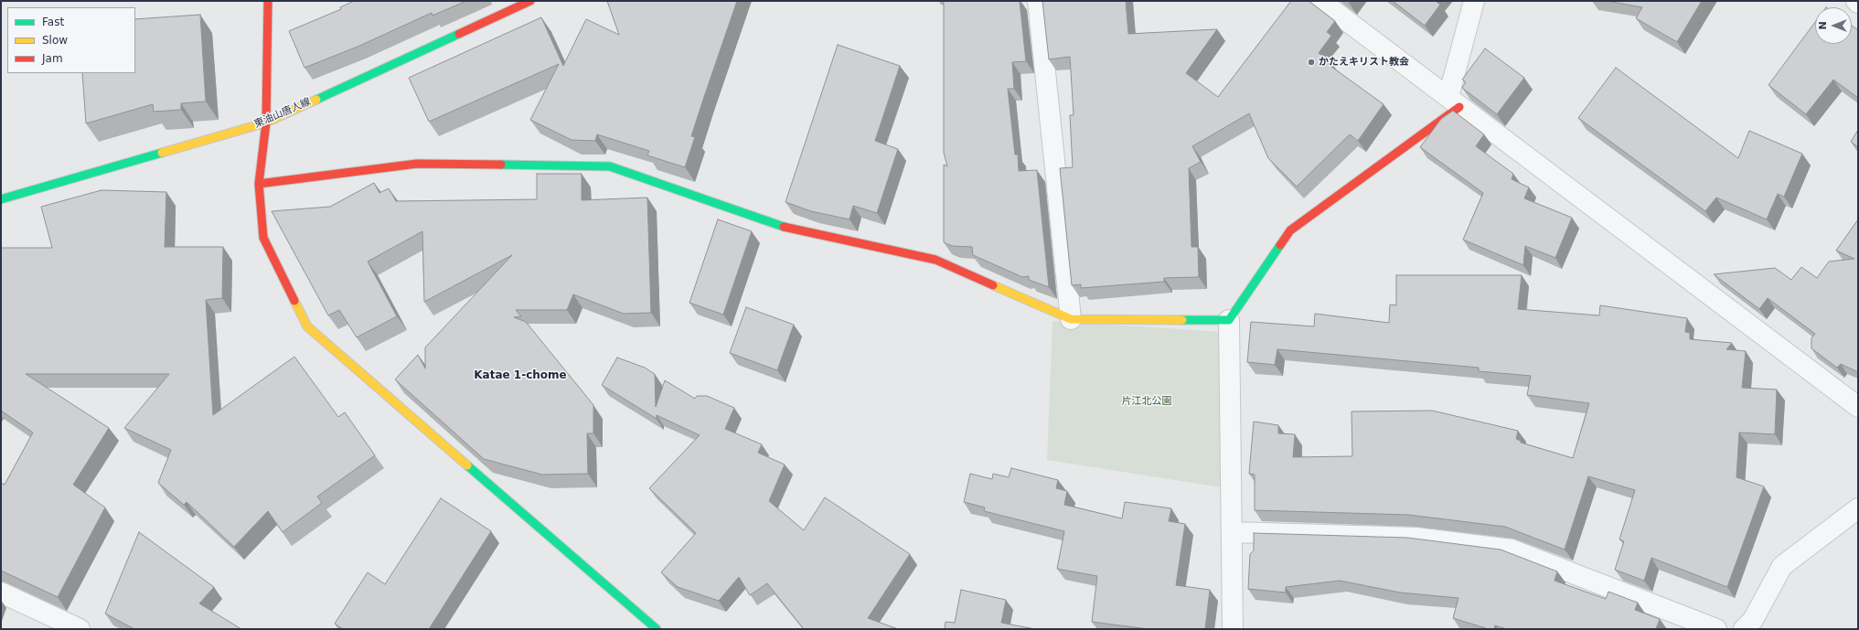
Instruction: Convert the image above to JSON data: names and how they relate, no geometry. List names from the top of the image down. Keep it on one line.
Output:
{"streets":{"street":["東油山唐人線"]},"districts":["Katae 1-chome"],"parks":["片江北公園"],"places":["かたえキリスト教会"],"legend":["Fast","Slow","Jam"],"north":"left"}
